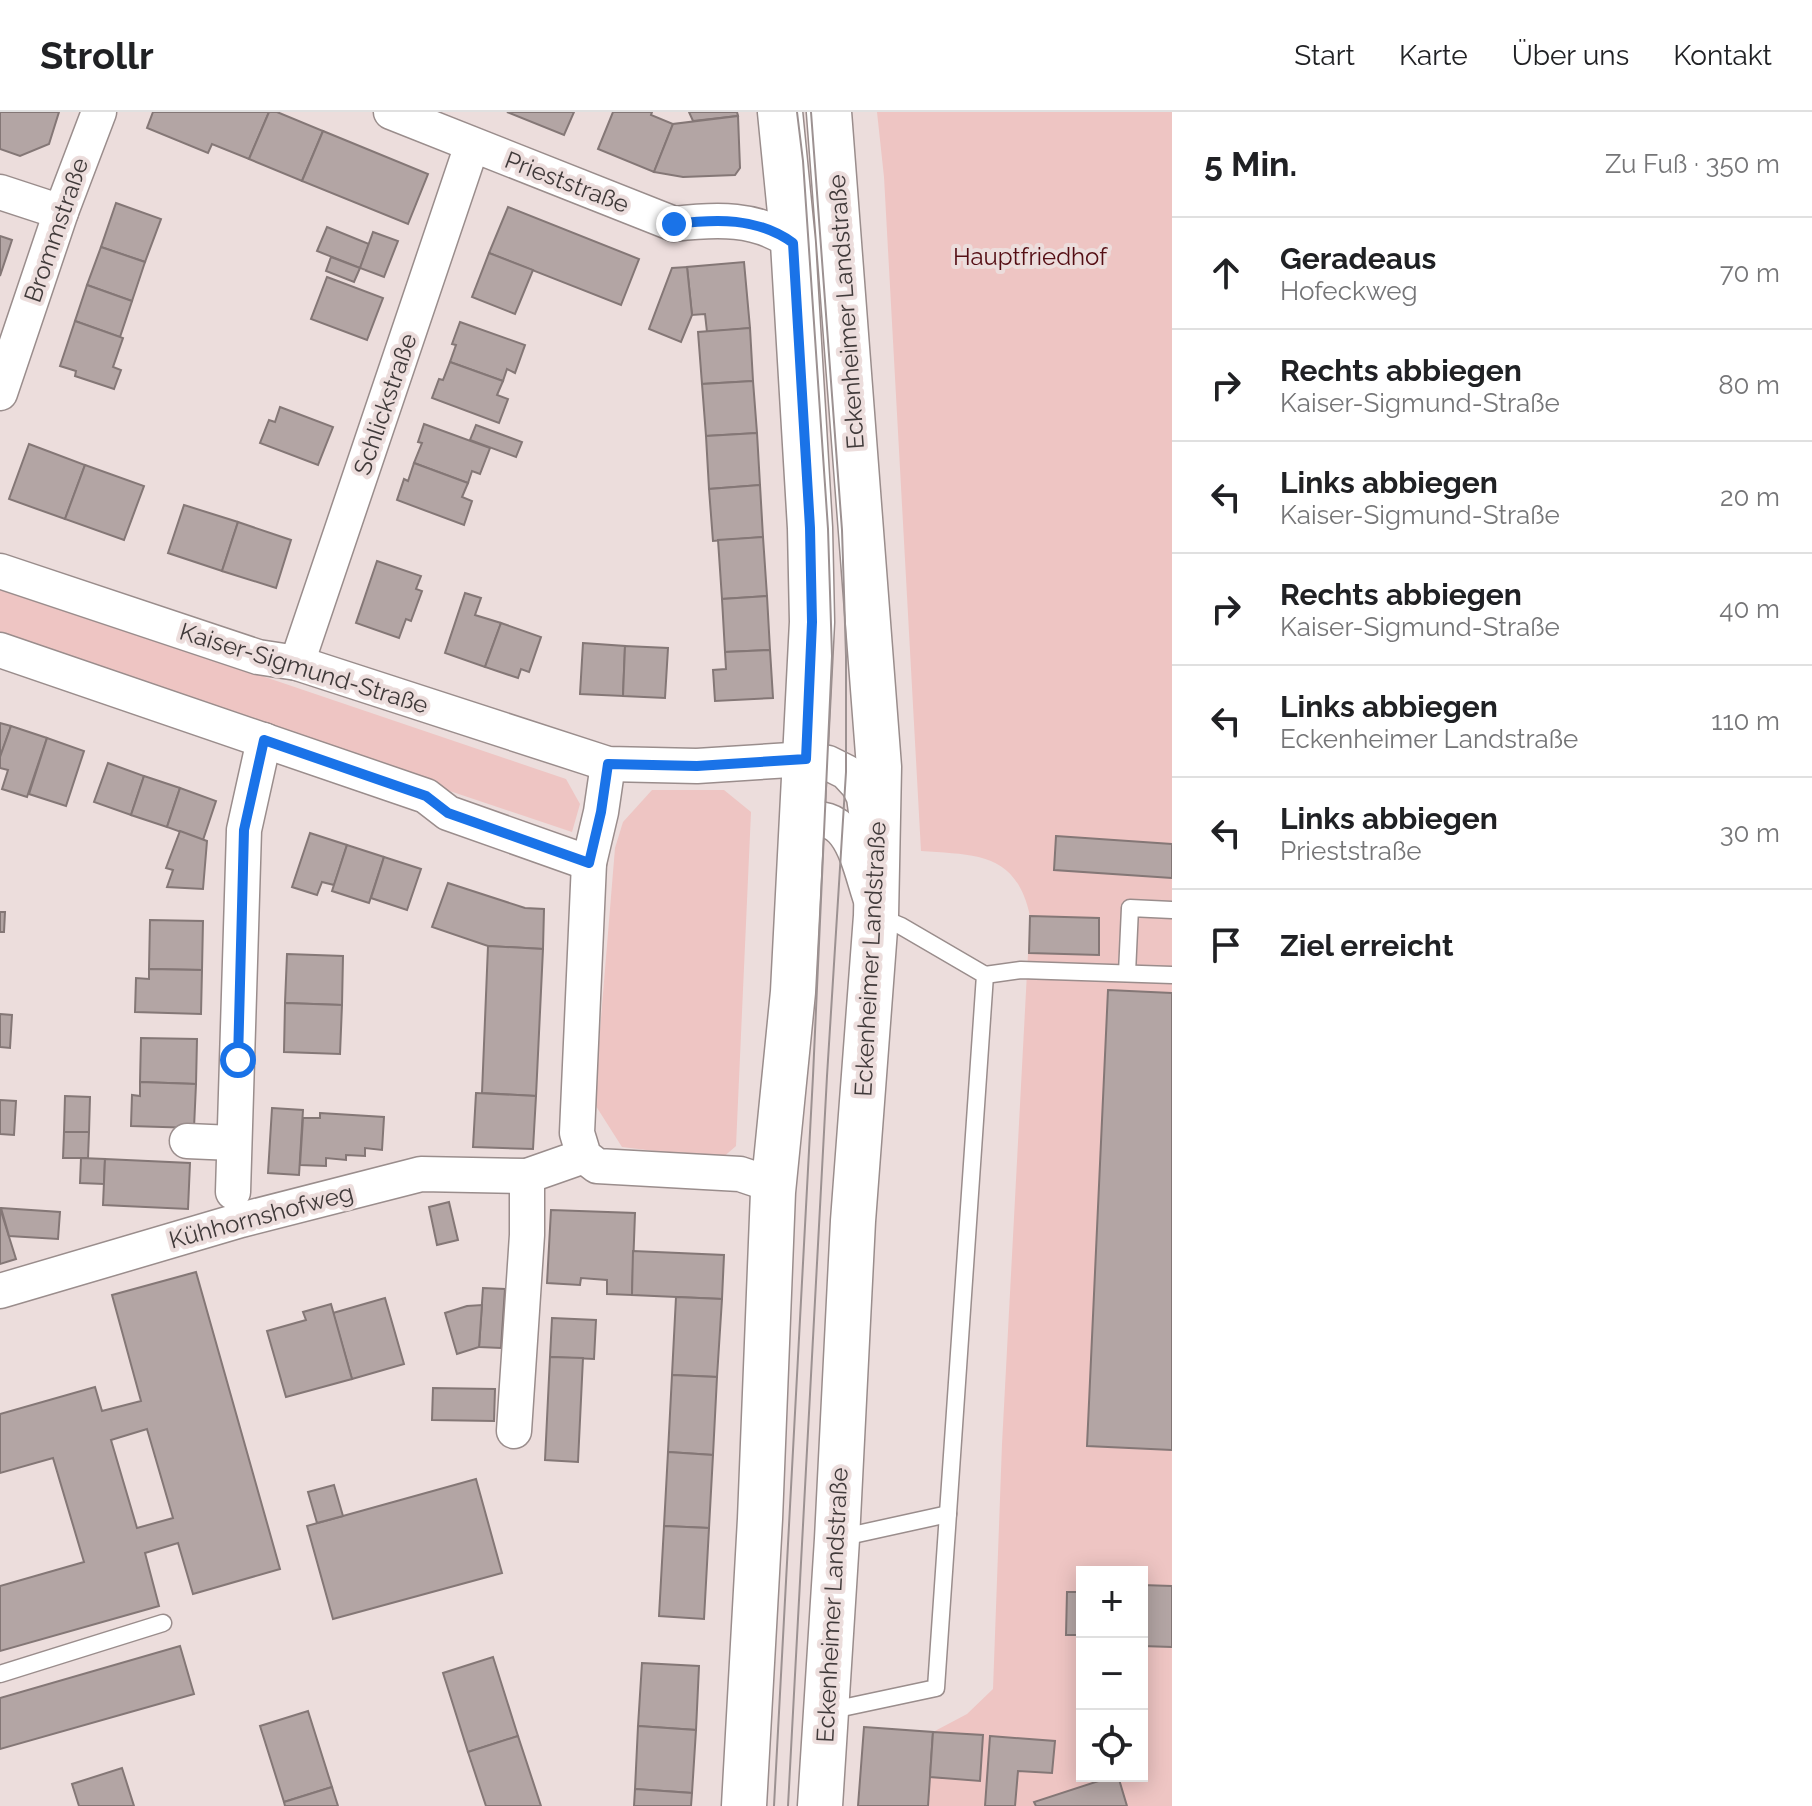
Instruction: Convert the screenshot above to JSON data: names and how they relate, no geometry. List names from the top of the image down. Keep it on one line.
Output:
{"streets":{"main road":["Eckenheimer Landstraße"],"street":["Prieststraße","Brommstraße","Schlickstraße","Kaiser-Sigmund-Straße","Kühhornshofweg"]},"crossings":[["Prieststraße","Eckenheimer Landstraße"],["Prieststraße","Schlickstraße"],["Eckenheimer Landstraße","Kaiser-Sigmund-Straße"],["Schlickstraße","Kaiser-Sigmund-Straße"]],"parks":["Hauptfriedhof"],"page":{"header":"Strollr","nav":["Start","Karte","Über uns","Kontakt"],"heading":["5 Min.","Zu Fuß · 350 m"],"list":[["Geradeaus","Hofeckweg","70 m"],["Rechts abbiegen","Kaiser-Sigmund-Straße","80 m"],["Links abbiegen","Kaiser-Sigmund-Straße","20 m"],["Rechts abbiegen","Kaiser-Sigmund-Straße","40 m"],["Links abbiegen","Eckenheimer Landstraße","110 m"],["Links abbiegen","Prieststraße","30 m"],"Ziel erreicht"],"map_buttons":["+","−"]}}
